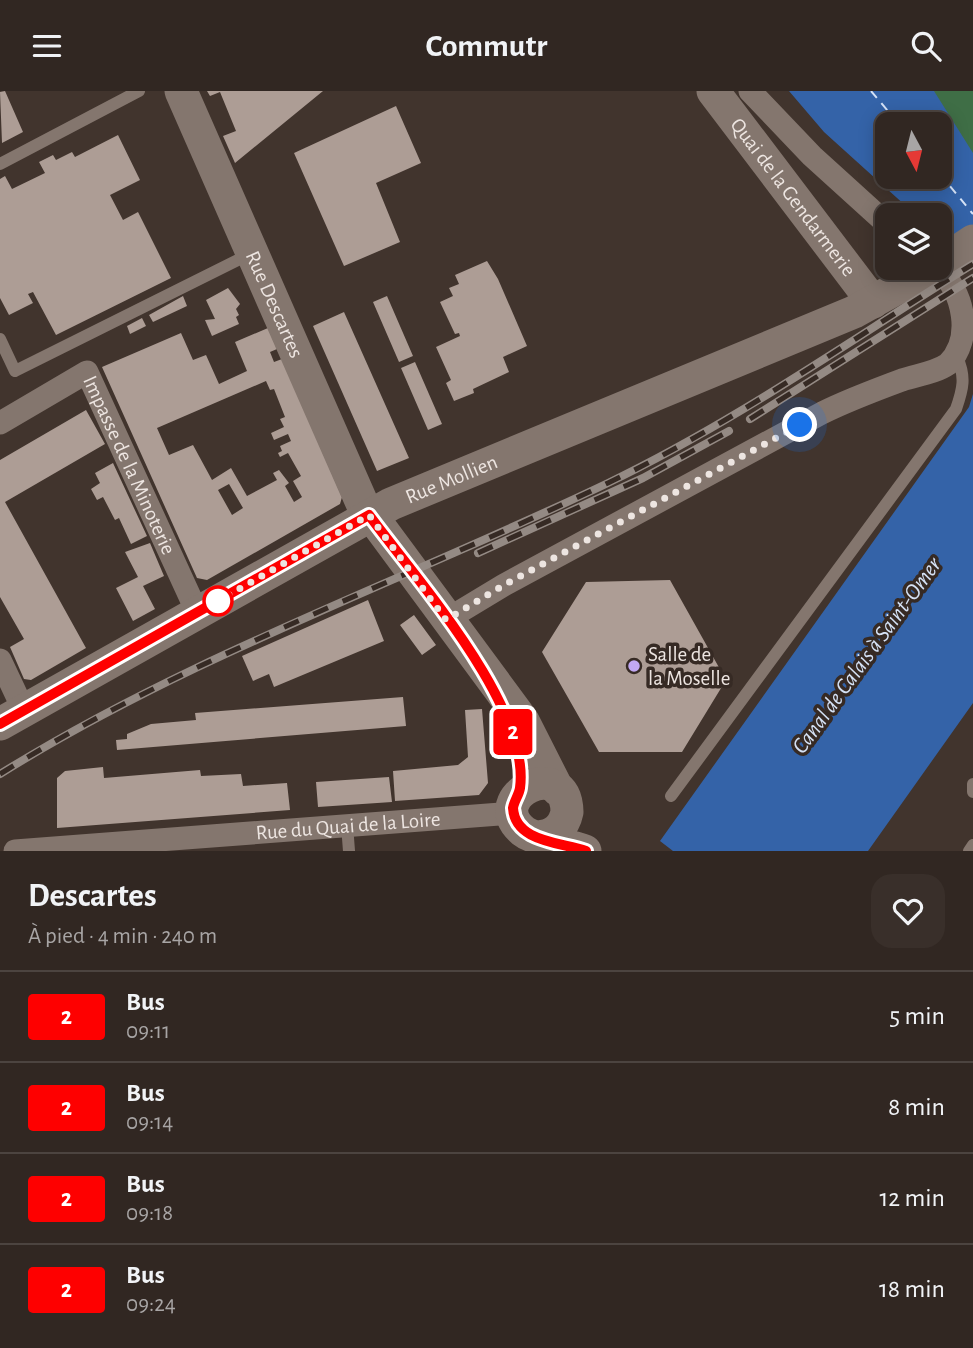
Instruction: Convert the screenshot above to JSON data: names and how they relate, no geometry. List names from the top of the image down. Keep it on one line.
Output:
{"streets":{"street":["Quai de la Gendarmerie","Rue Descartes","Impasse de la Minoterie","Rue Mollien","Rue du Quai de la Loire"]},"crossings":[["Quai de la Gendarmerie","Rue Mollien"],["Rue Descartes","Rue Mollien"],["Impasse de la Minoterie","Rue Mollien"]],"water":["Canal de Calais à Saint-Omer"],"places":["Salle de la Moselle"],"lines":["bus line 2"],"north":"bottom","page":{"header":"Commutr","on_map":"2","heading":["Descartes","À pied · 4 min · 240 m"],"list":[{"mark":"2","name":"Bus","note":"09:11","value":"5 min"},{"mark":"2","name":"Bus","note":"09:14","value":"8 min"},{"mark":"2","name":"Bus","note":"09:18","value":"12 min"},{"mark":"2","name":"Bus","note":"09:24","value":"18 min"}]}}
